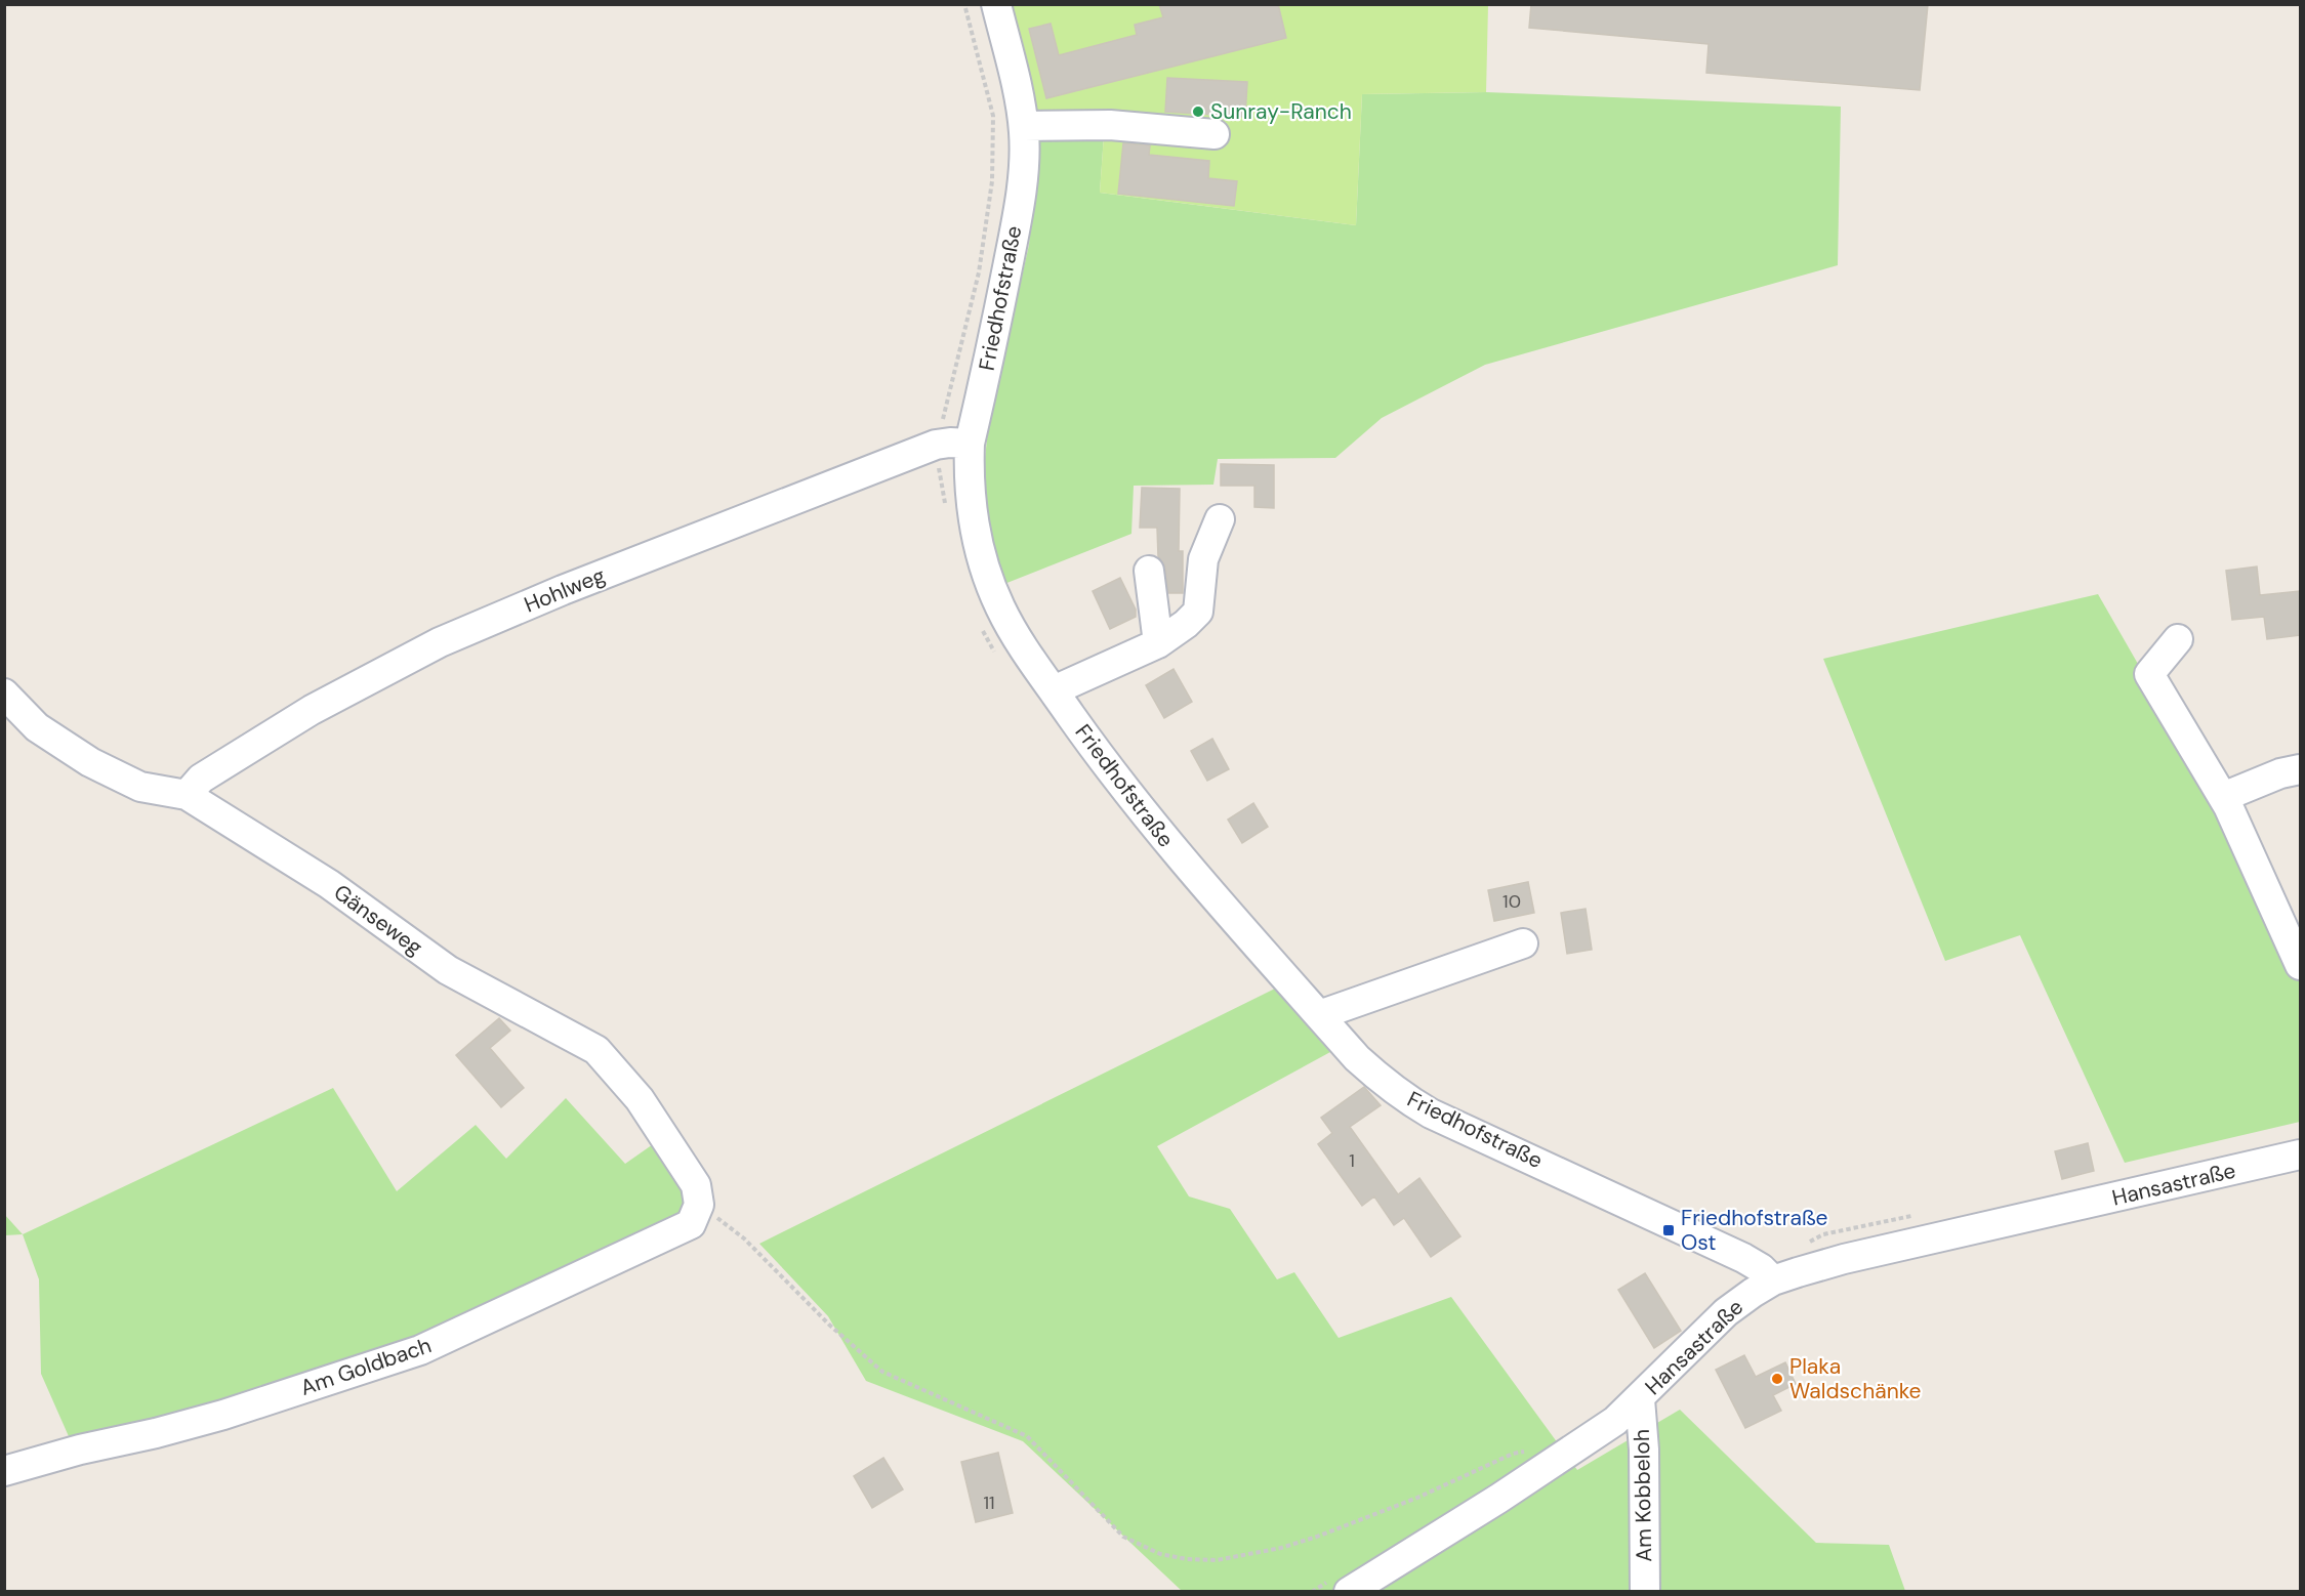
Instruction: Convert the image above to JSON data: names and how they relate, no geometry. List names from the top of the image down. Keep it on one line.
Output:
{"streets":{"street":["Friedhofstraße","Hohlweg","Gänseweg","Hansastraße","Am Goldbach","Am Kobbeloh"]},"crossings":[["Friedhofstraße","Hohlweg"],["Friedhofstraße","Hansastraße"],["Hohlweg","Gänseweg"],["Gänseweg","Am Goldbach"],["Hansastraße","Am Kobbeloh"]],"places":{"other":["Sunray-Ranch","Plaka Waldschänke"],"transit":["Friedhofstraße Ost"]},"house_numbers":["10","1","11"]}
